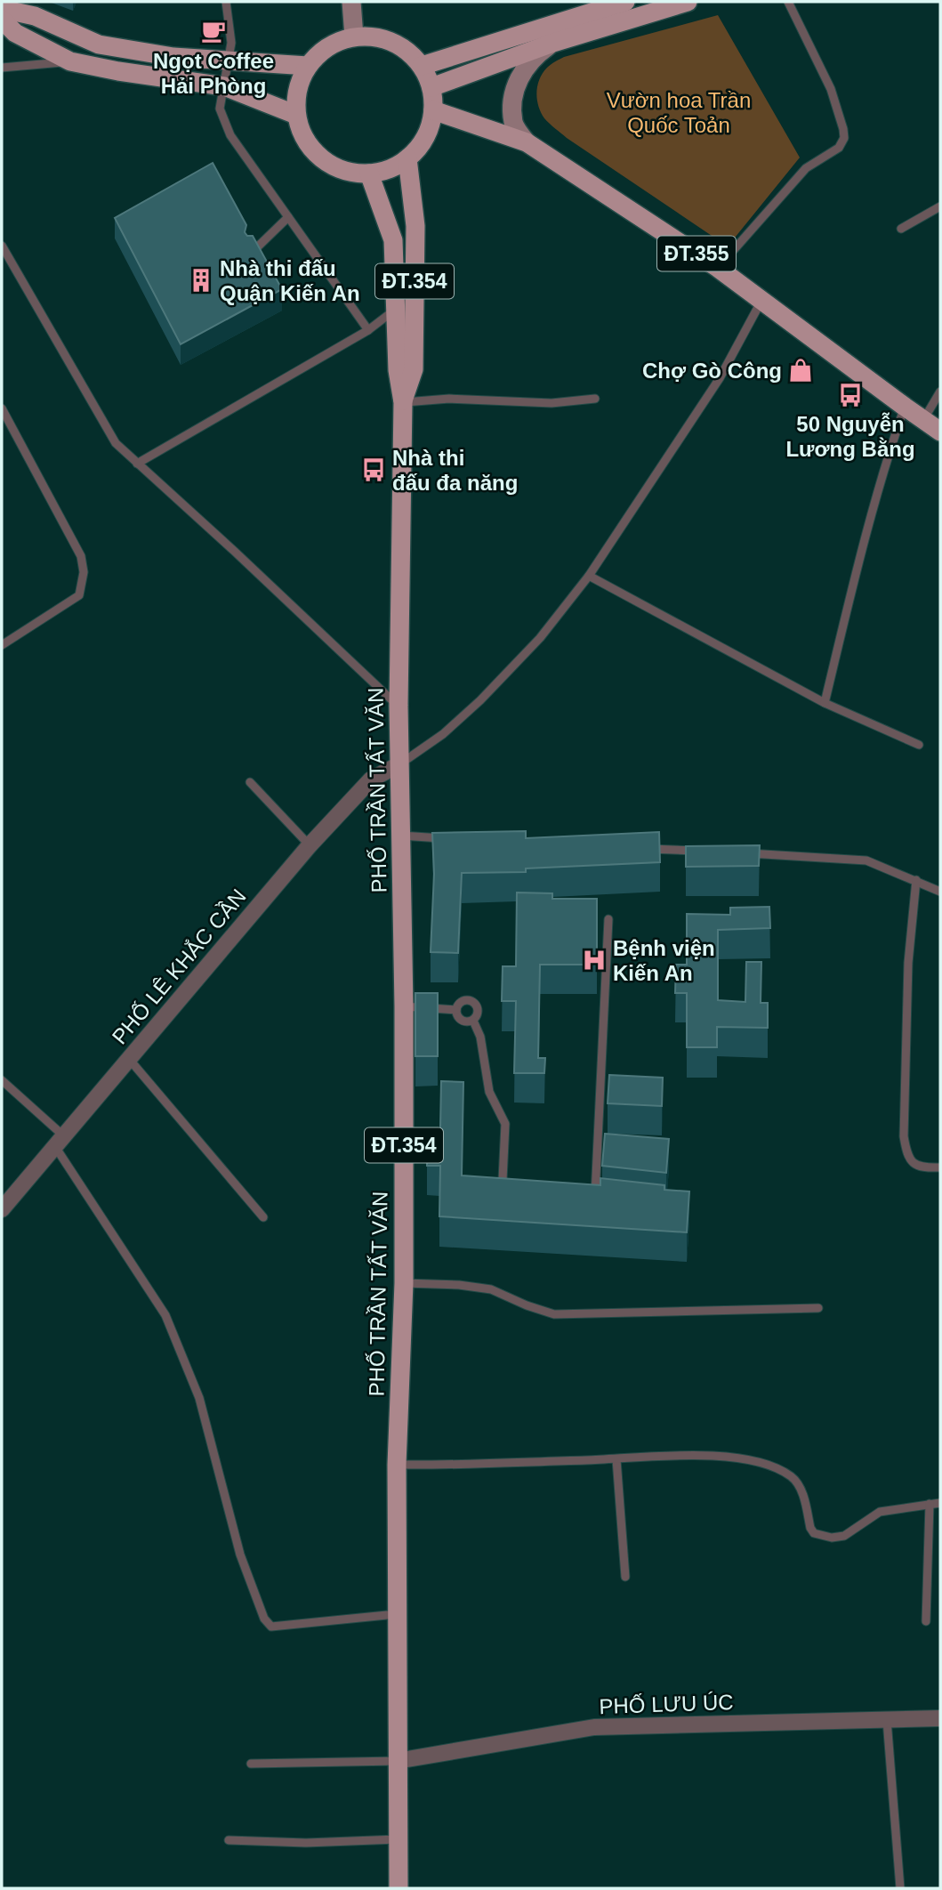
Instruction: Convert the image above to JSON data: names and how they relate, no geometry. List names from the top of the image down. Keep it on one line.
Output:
{"streets":{"main road":["ĐT.355","ĐT.354","PHỐ TRẦN TẤT VĂN"],"street":["PHỐ LÊ KHẮC CẦN","PHỐ LƯU ÚC"]},"crossings":[["ĐT.355","PHỐ TRẦN TẤT VĂN"],["PHỐ TRẦN TẤT VĂN","PHỐ LÊ KHẮC CẦN"],["PHỐ TRẦN TẤT VĂN","PHỐ LƯU ÚC"]],"parks":["Vườn hoa Trần Quốc Toản"],"places":{"cafe":["Ngọt Coffee Hải Phòng"],"building":["Nhà thi đấu Quận Kiến An"],"shop":["Chợ Gò Công"],"bus stop":["50 Nguyễn Lương Bằng","Nhà thi đấu đa năng"],"hospital":["Bệnh viện Kiến An"]}}
